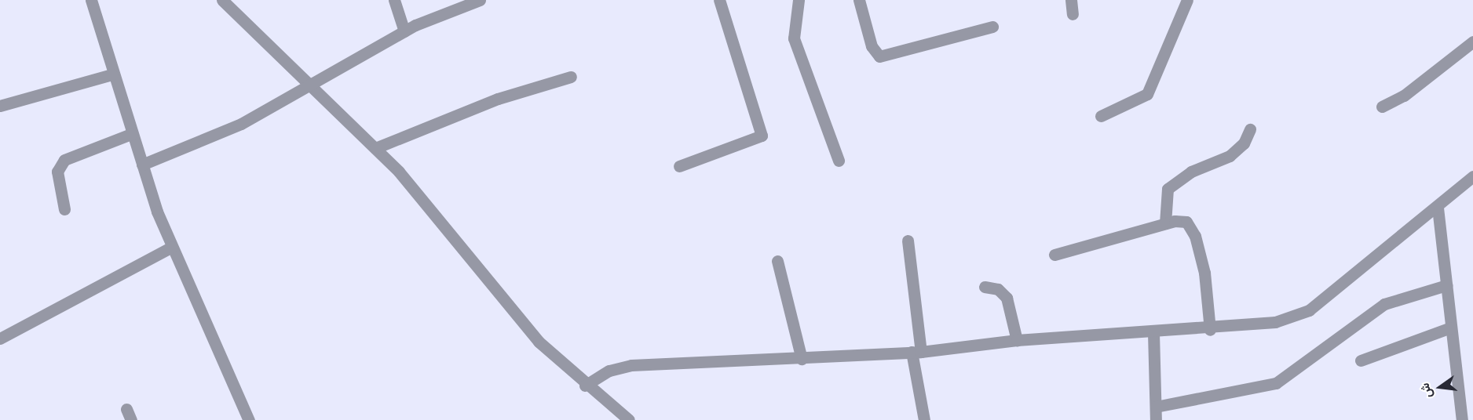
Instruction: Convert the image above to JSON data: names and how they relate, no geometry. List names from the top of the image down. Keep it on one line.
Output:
{"north":"left"}
